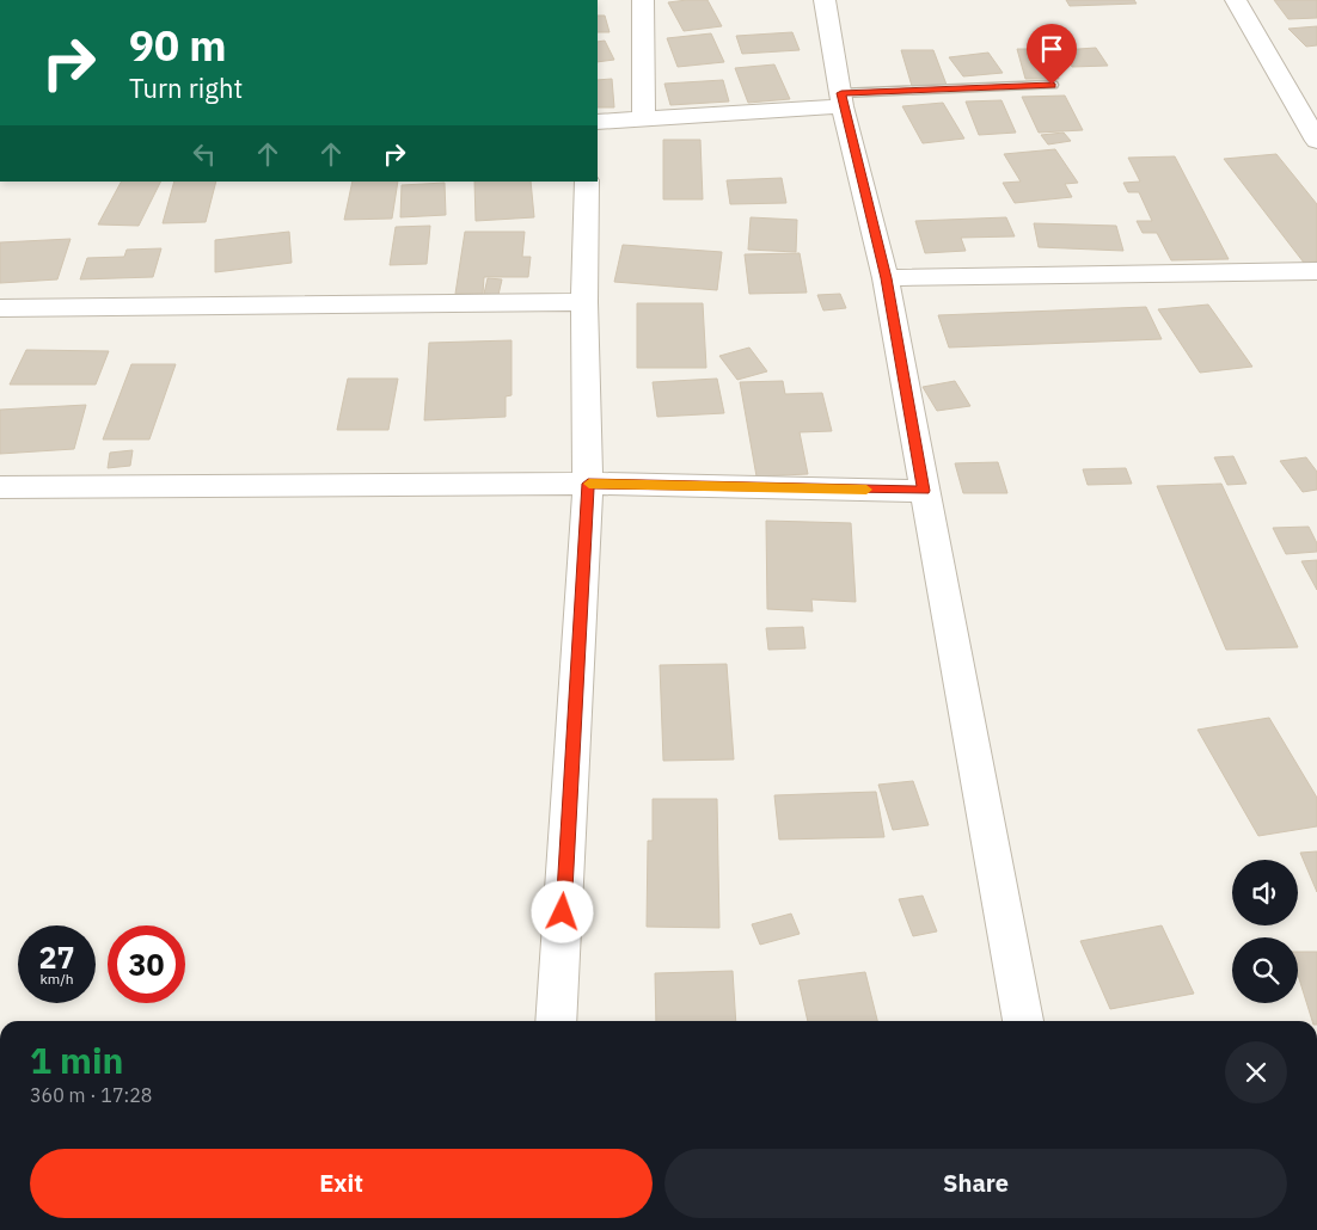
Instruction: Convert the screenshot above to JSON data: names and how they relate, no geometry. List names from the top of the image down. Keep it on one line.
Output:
{"page":{"turn":["90 m","Turn right"],"speed":"27 km/h","limit":"30","heading":["1 min","360 m · 17:28"],"buttons":["Exit","Share"]}}
